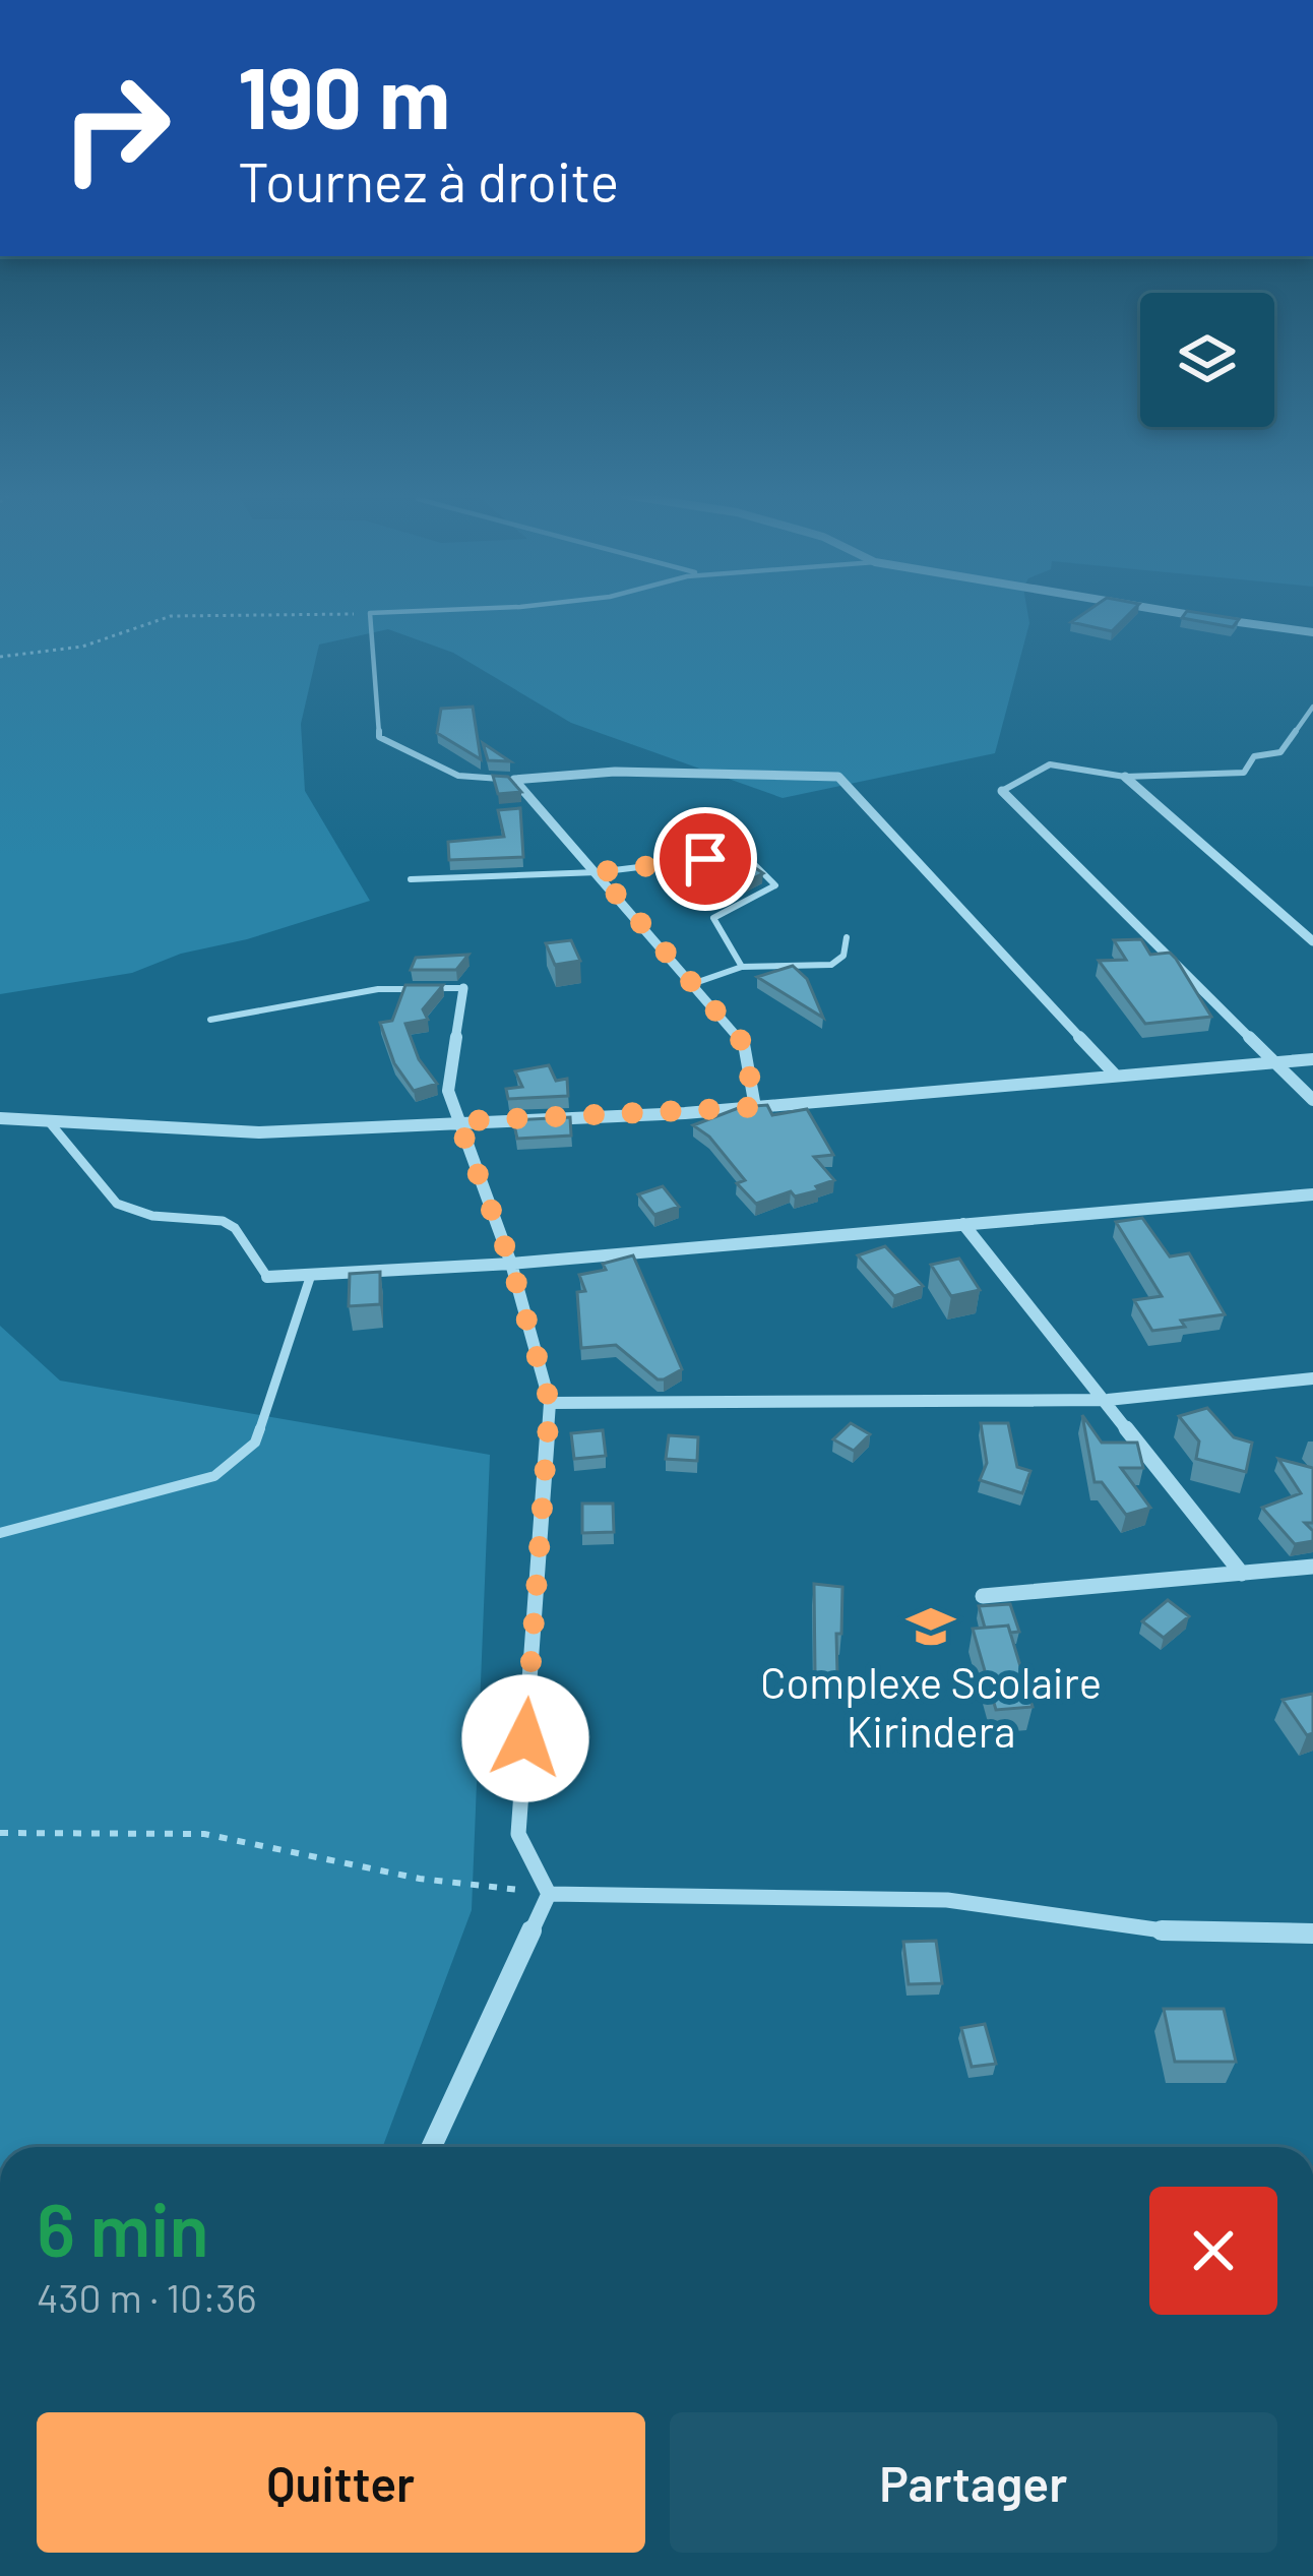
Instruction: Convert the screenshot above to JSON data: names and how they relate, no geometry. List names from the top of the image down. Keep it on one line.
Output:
{"places":{"school or university":["Complexe Scolaire Kirindera"]},"page":{"turn":["190 m","Tournez à droite"],"heading":["6 min","430 m · 10:36"],"buttons":["Quitter","Partager"]}}
